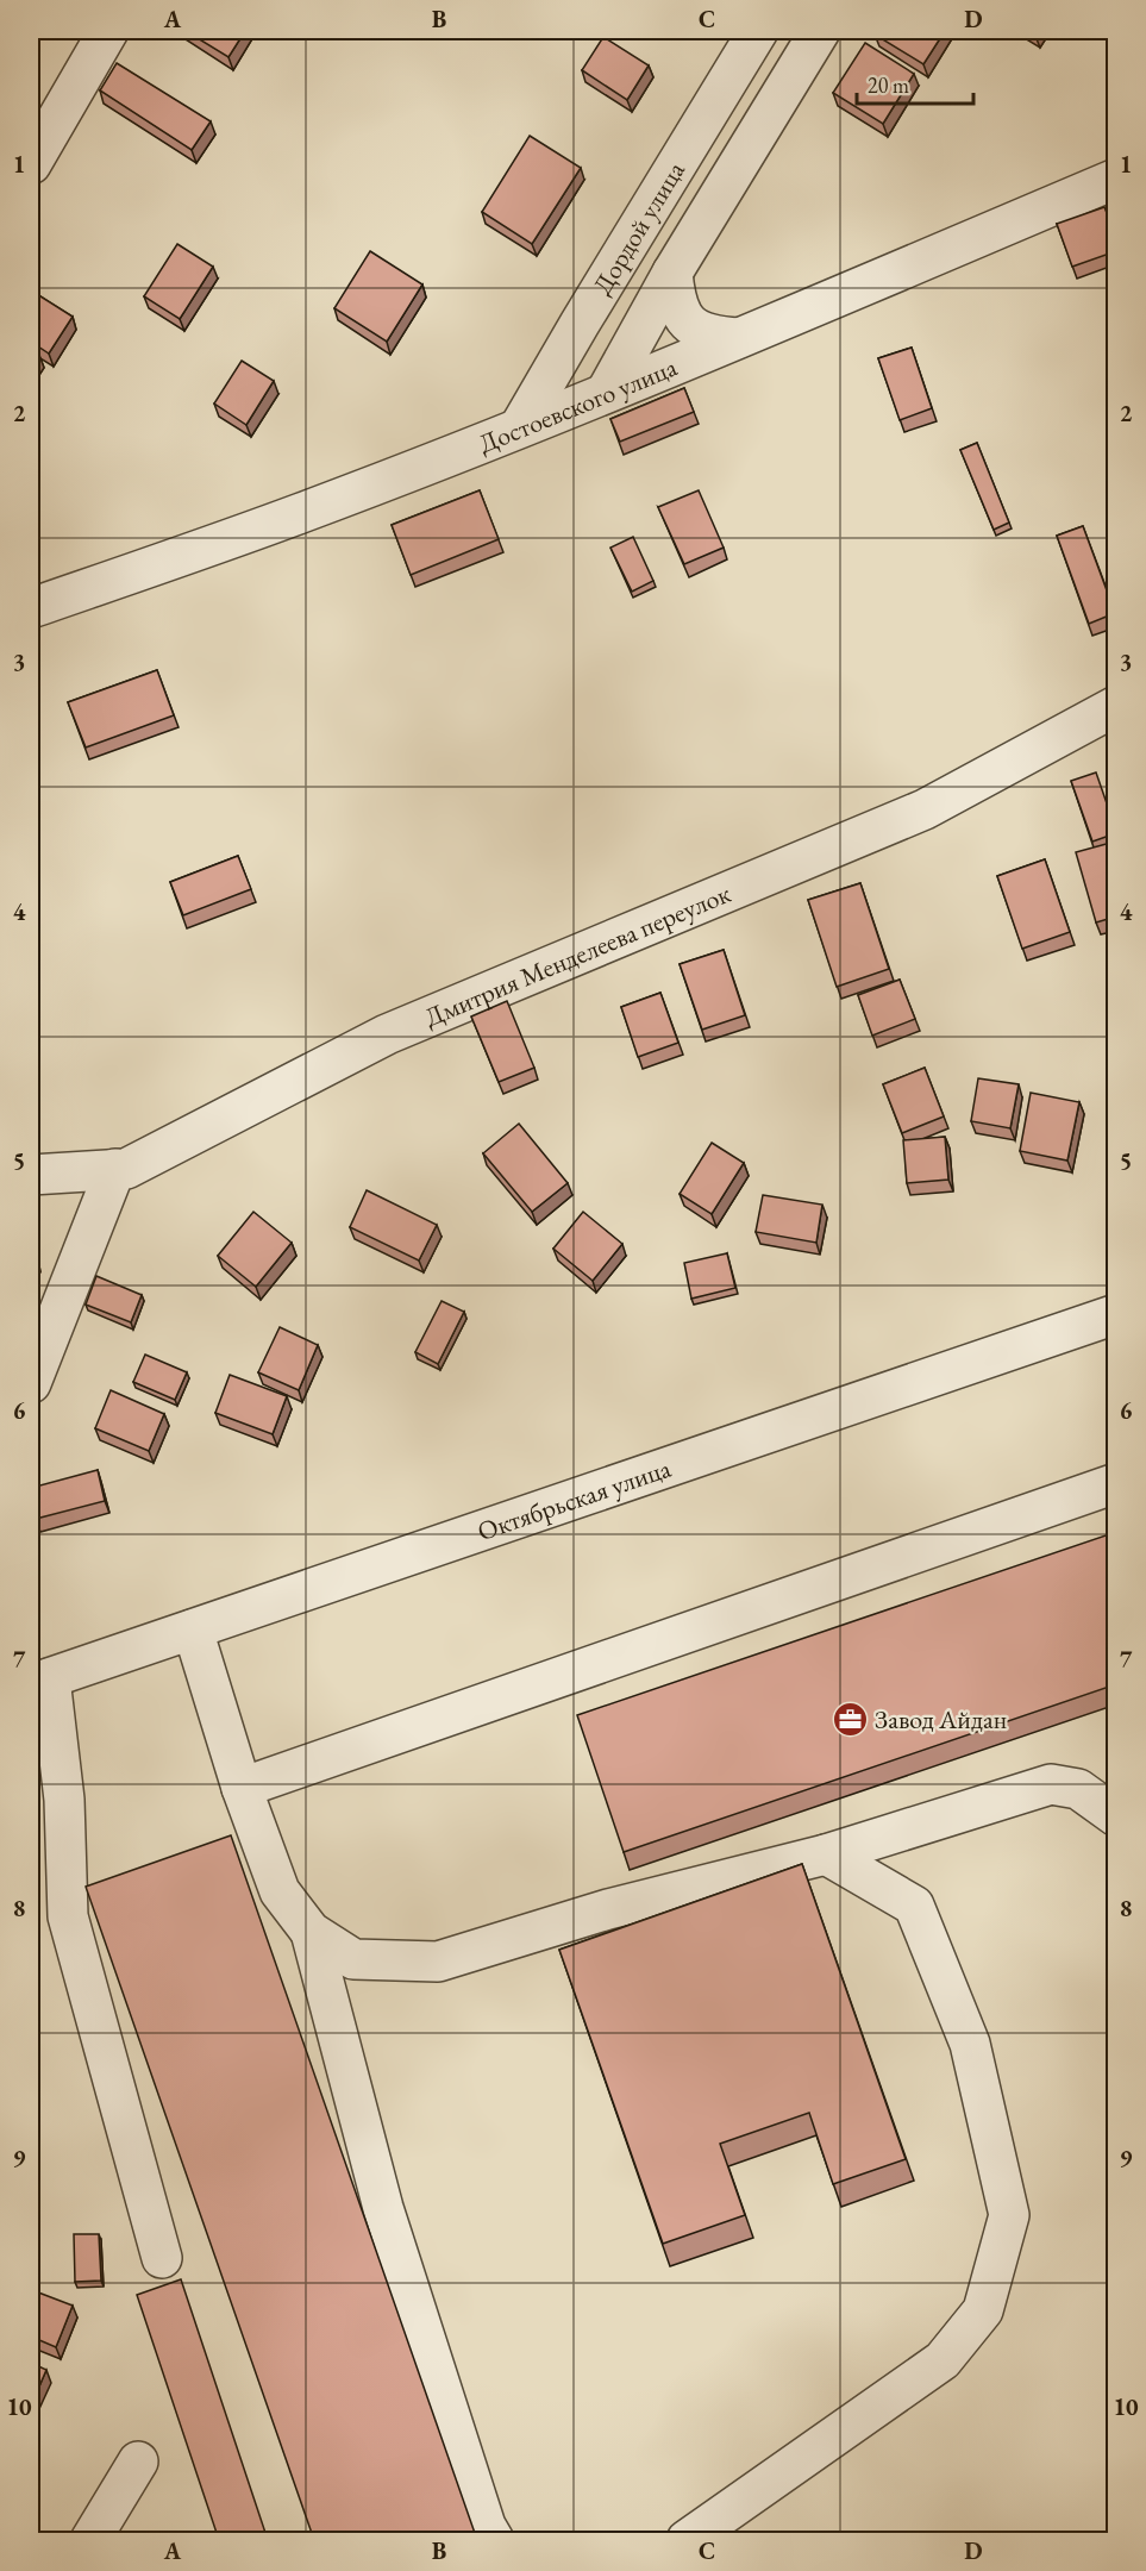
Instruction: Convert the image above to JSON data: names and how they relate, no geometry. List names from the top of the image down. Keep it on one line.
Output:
{"streets":{"street":["Дордой улица","Достоевского улица","Дмитрия Менделеева переулок","Октябрьская улица"]},"crossings":[["Дордой улица","Достоевского улица"]],"places":{"office":["Завод Айдан"]},"scale_bar":"20 m","grid":{"columns":["A","B","C","D"],"rows":["1","2","3","4","5","6","7","8","9","10"]}}
